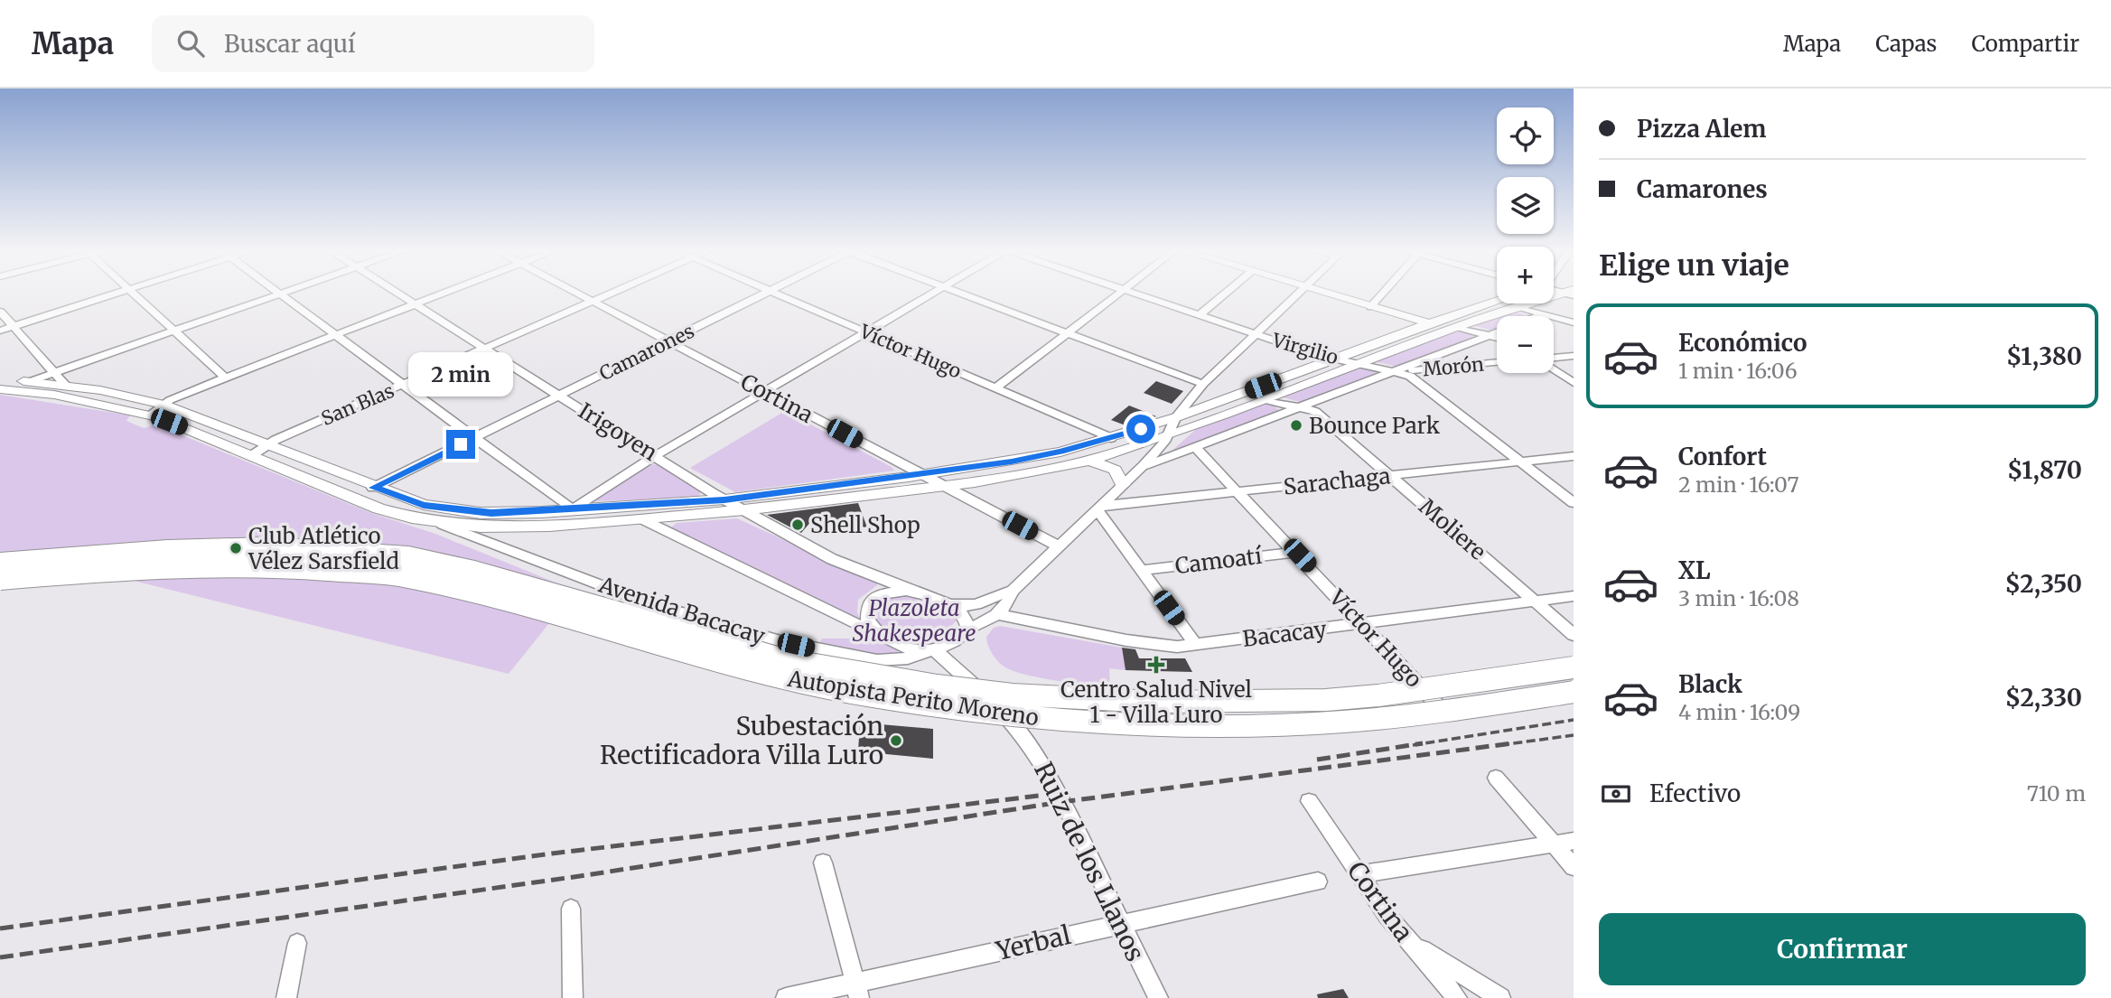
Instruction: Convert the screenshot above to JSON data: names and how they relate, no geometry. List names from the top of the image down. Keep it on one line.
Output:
{"streets":{"highway":["Autopista Perito Moreno"],"street":["Virgilio","Víctor Hugo","Camarones","Morón","Cortina","San Blas","Irigoyen","Sarachaga","Moliere","Camoatí","Avenida Bacacay","Bacacay","Ruiz de los Llanos","Yerbal"]},"crossings":[["Virgilio","Morón"],["Virgilio","Sarachaga"],["Víctor Hugo","Sarachaga"],["Víctor Hugo","Camoatí"],["Víctor Hugo","Bacacay"],["Camarones","Cortina"],["Camarones","Irigoyen"],["Cortina","San Blas"],["San Blas","Irigoyen"],["Sarachaga","Moliere"],["Moliere","Bacacay"],["Avenida Bacacay","Bacacay"],["Avenida Bacacay","Ruiz de los Llanos"],["Ruiz de los Llanos","Yerbal"]],"parks":["Plazoleta Shakespeare"],"places":{"other":["Bounce Park","Shell Shop","Club Atlético Vélez Sarsfield","Subestación Rectificadora Villa Luro"],"health":["Centro Salud Nivel 1 - Villa Luro"]},"page":{"header":"Mapa","search":"Buscar aquí","nav":["Mapa","Capas","Compartir"],"banner":["Pizza Alem","Camarones"],"map_buttons":["+","−"],"heading":"Elige un viaje","list":[{"name":"Económico","note":"1 min · 16:06","value":"$1,380"},{"name":"Confort","note":"2 min · 16:07","value":"$1,870"},{"name":"XL","note":"3 min · 16:08","value":"$2,350"},{"name":"Black","note":"4 min · 16:09","value":"$2,330"}],"bubble":"2 min","pay":["Efectivo","710 m"],"buttons":"Confirmar"}}
